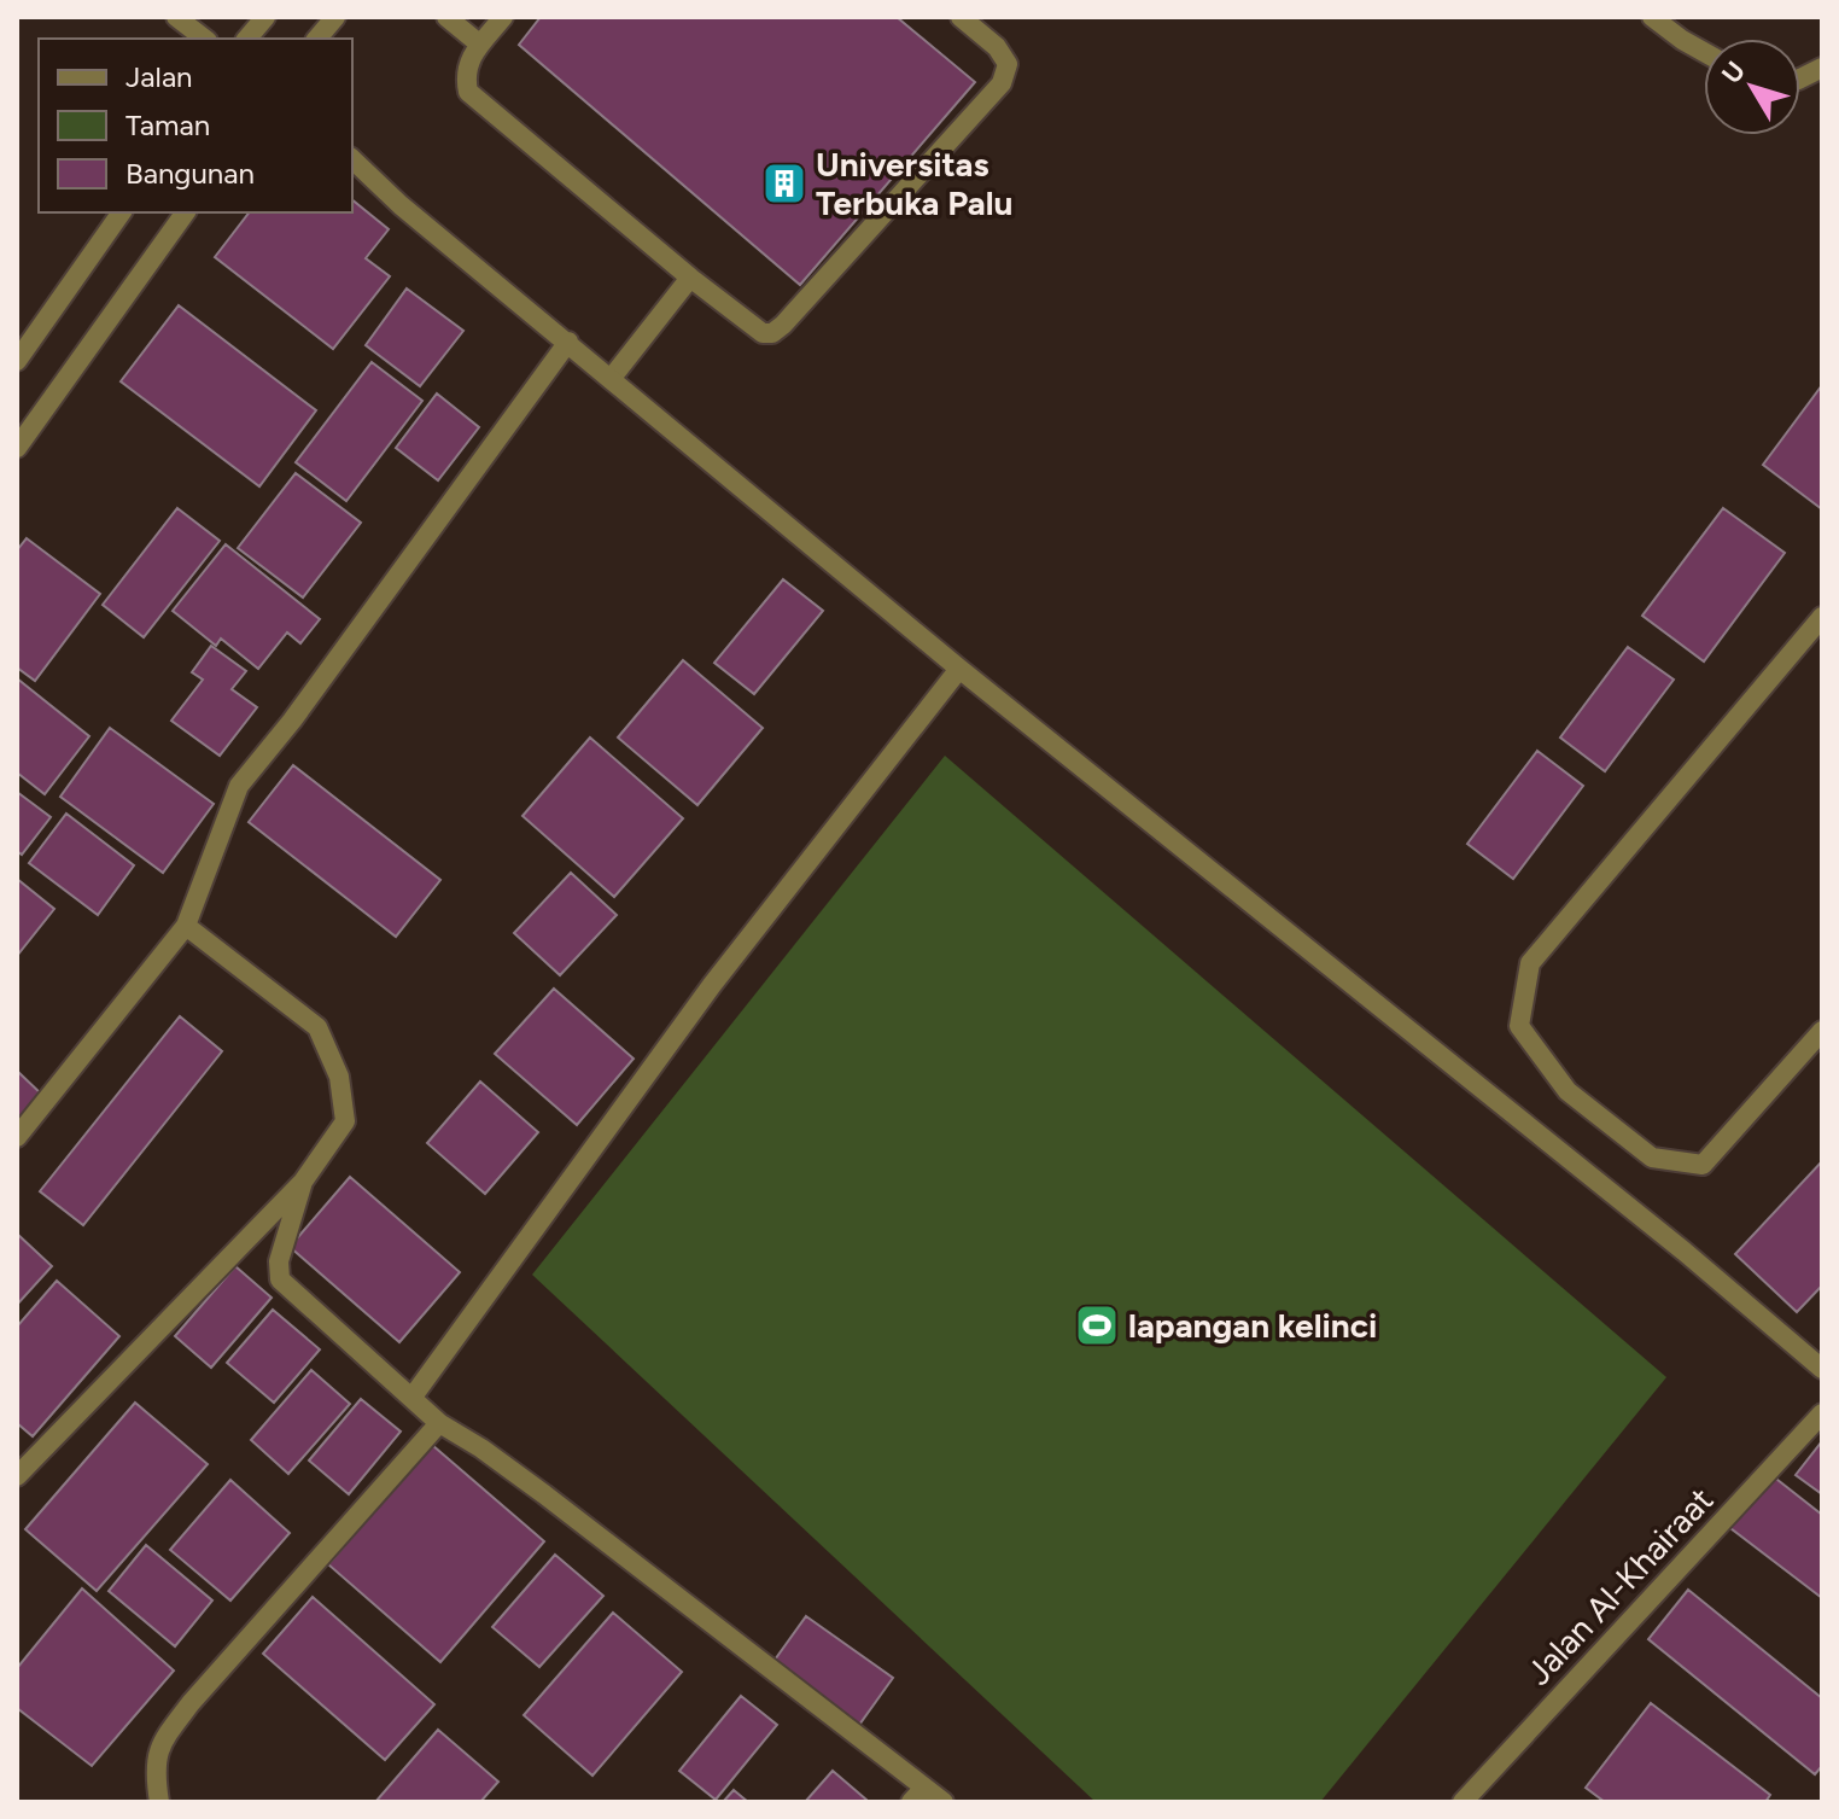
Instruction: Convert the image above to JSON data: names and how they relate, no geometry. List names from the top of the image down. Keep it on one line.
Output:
{"streets":{"street":["Jalan Al-Khairaat"]},"places":{"building":["Universitas Terbuka Palu"],"sports":["lapangan kelinci"]},"legend":["Jalan","Taman","Bangunan"],"north":"top left"}
